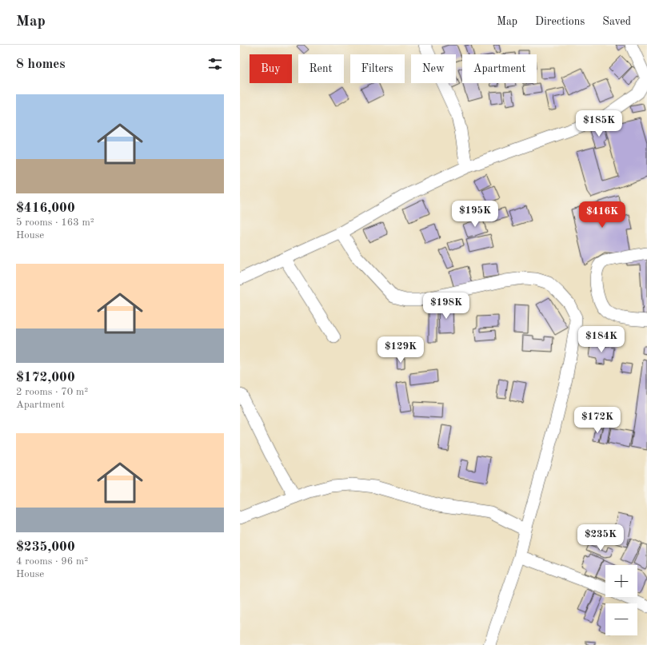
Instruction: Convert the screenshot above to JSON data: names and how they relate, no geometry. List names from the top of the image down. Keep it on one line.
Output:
{"page":{"header":"Map","nav":["Map","Directions","Saved"],"heading":"8 homes","chip":["Buy","Rent","Filters","New","Apartment"],"list":[{"name":"$416,000","note":"5 rooms · 163 m² · House"},{"name":"$172,000","note":"2 rooms · 70 m² · Apartment"},{"name":"$235,000","note":"4 rooms · 96 m² · House"}],"price":["$185K","$195K","$416K","$198K","$184K","$129K","$172K","$235K"],"map_buttons":["+","−"]}}
